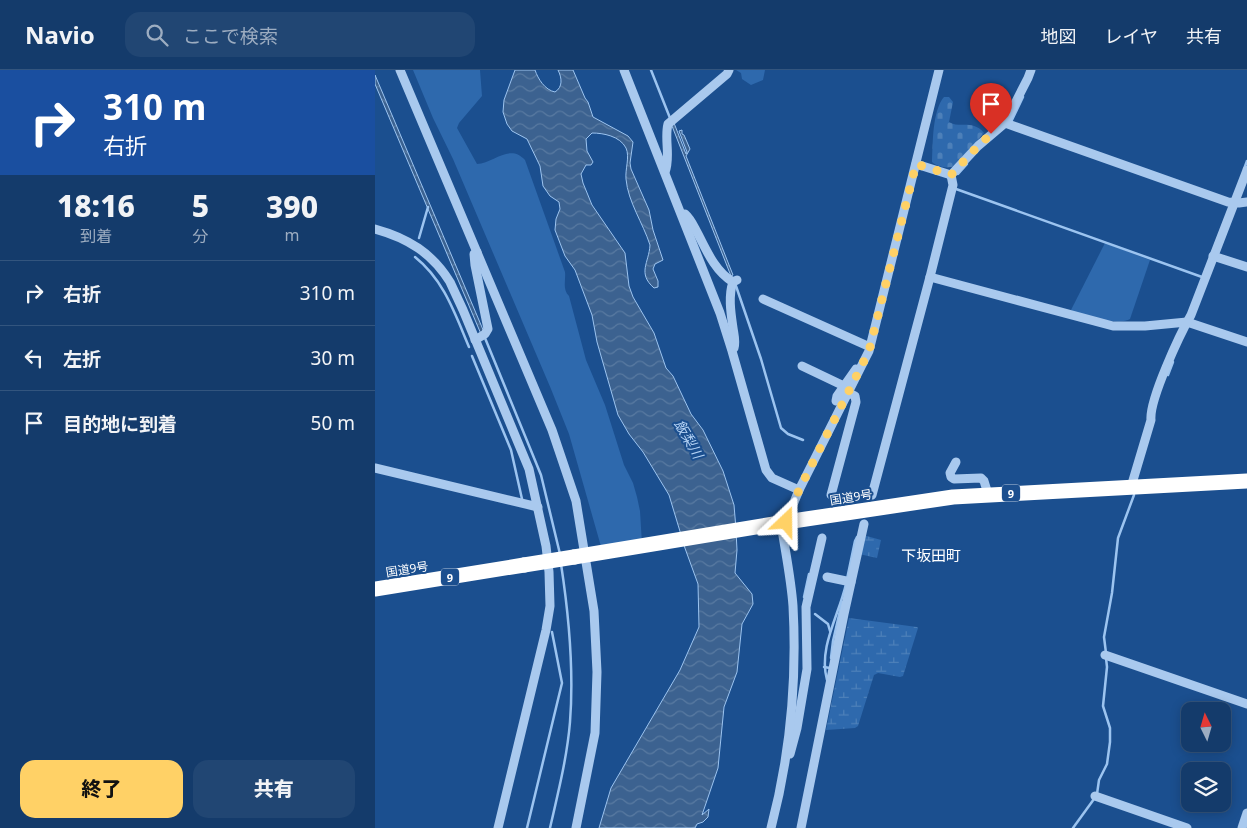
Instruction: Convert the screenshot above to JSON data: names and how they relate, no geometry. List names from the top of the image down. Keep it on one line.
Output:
{"streets":{"highway":["9","国道9号"]},"districts":["下坂田町"],"water":["飯梨川"],"north":"top","page":{"header":"Navio","search":"ここで検索","nav":["地図","レイヤ","共有"],"turn":["310 m","右折"],"eta":["18:16","到着","5","分","390","m"],"list":[{"name":"右折","value":"310 m"},{"name":"左折","value":"30 m"},{"name":"目的地に到着","value":"50 m"}],"buttons":["終了","共有"]}}
